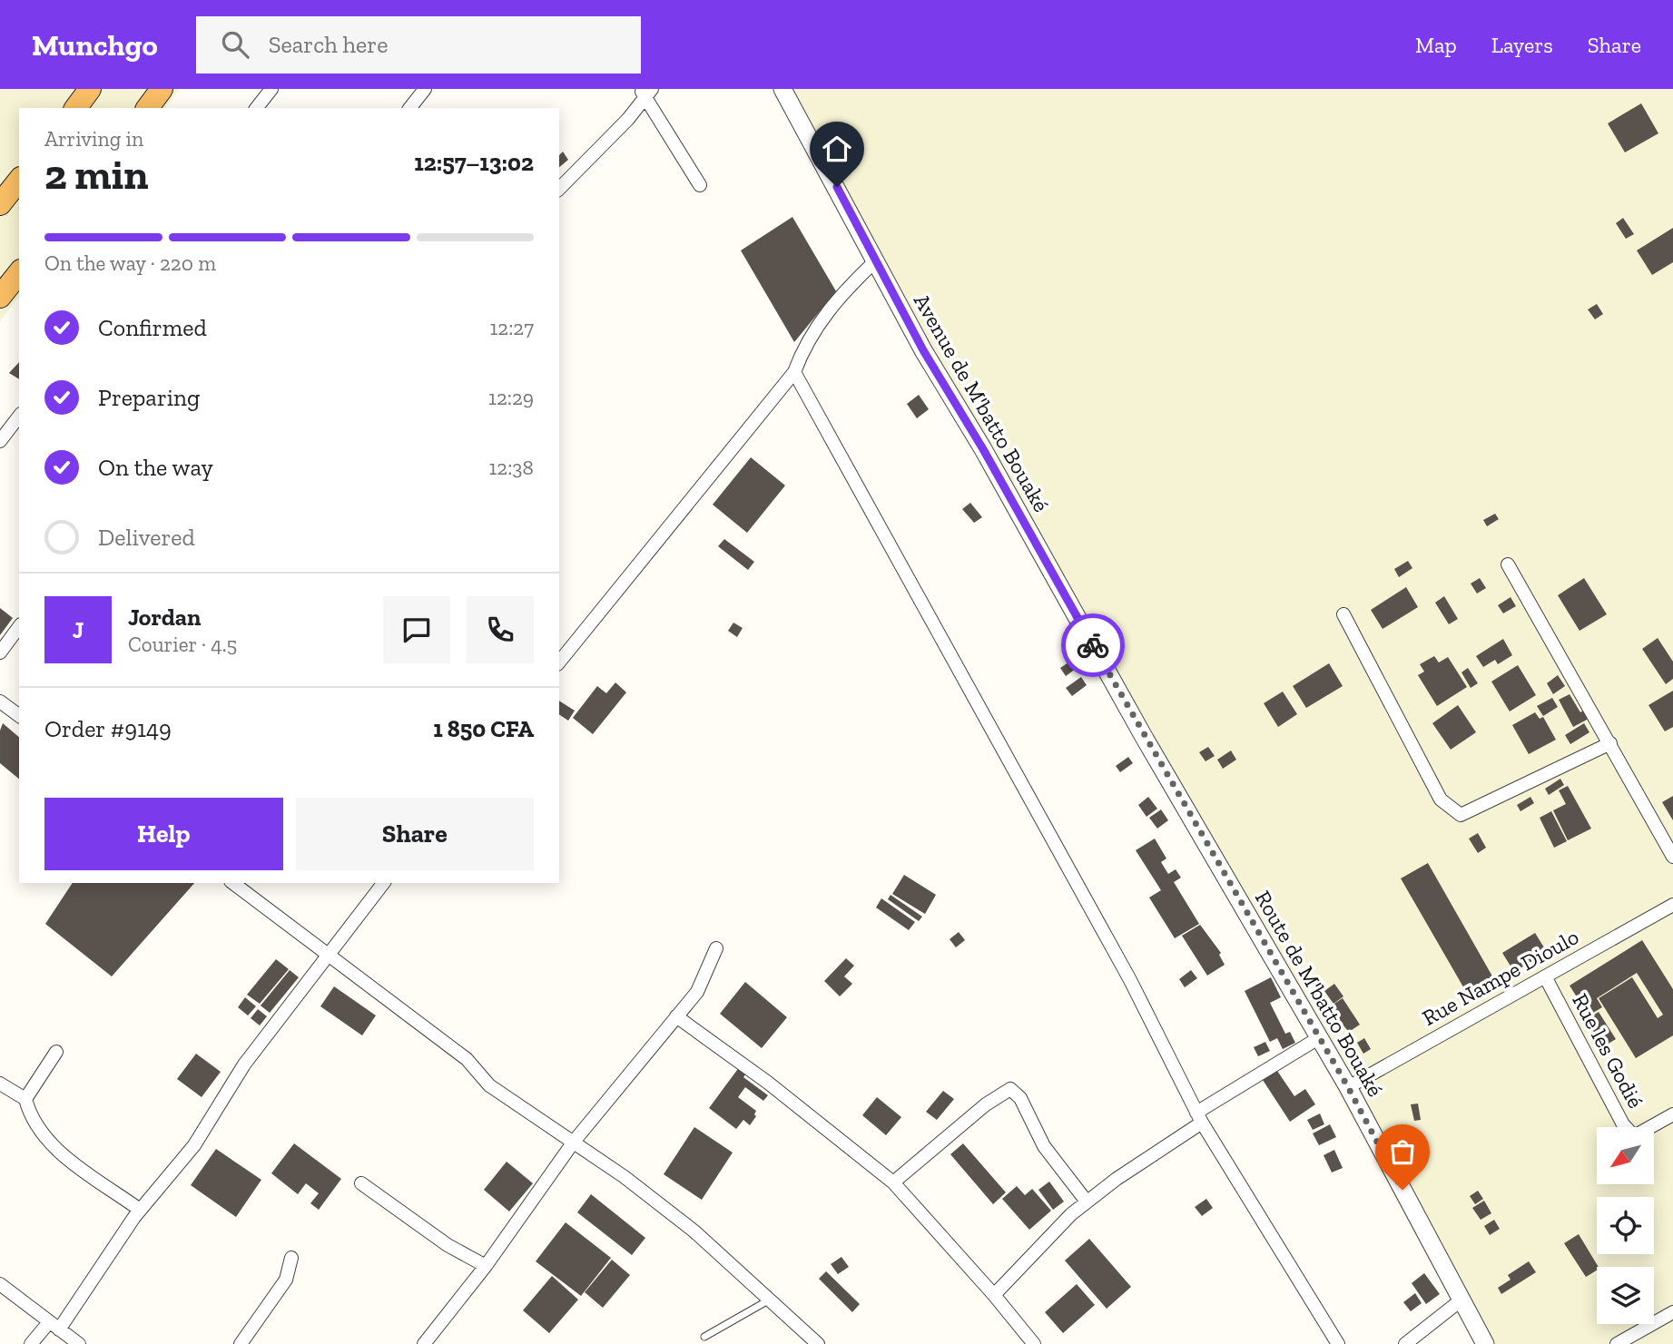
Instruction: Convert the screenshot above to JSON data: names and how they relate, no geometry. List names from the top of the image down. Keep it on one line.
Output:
{"streets":{"street":["Avenue de M'batto Bouaké","Rue Nampe Dioulo","Route de M'batto Bouaké","Rue les Godié"]},"crossings":[["Avenue de M'batto Bouaké","Route de M'batto Bouaké"],["Rue Nampe Dioulo","Route de M'batto Bouaké"],["Rue Nampe Dioulo","Rue les Godié"]],"north":"bottom left","page":{"header":"Munchgo","search":"Search here","nav":["Map","Layers","Share"],"heading":["2 min","Arriving in","12:57–13:02"],"panel":["Jordan","Courier · 4.5","Order #9149","1 850 CFA"],"bar":"On the way · 220 m","list":[["Confirmed","12:27"],["Preparing","12:29"],["On the way","12:38"],"Delivered"],"round":"J","buttons":["Help","Share"]}}
